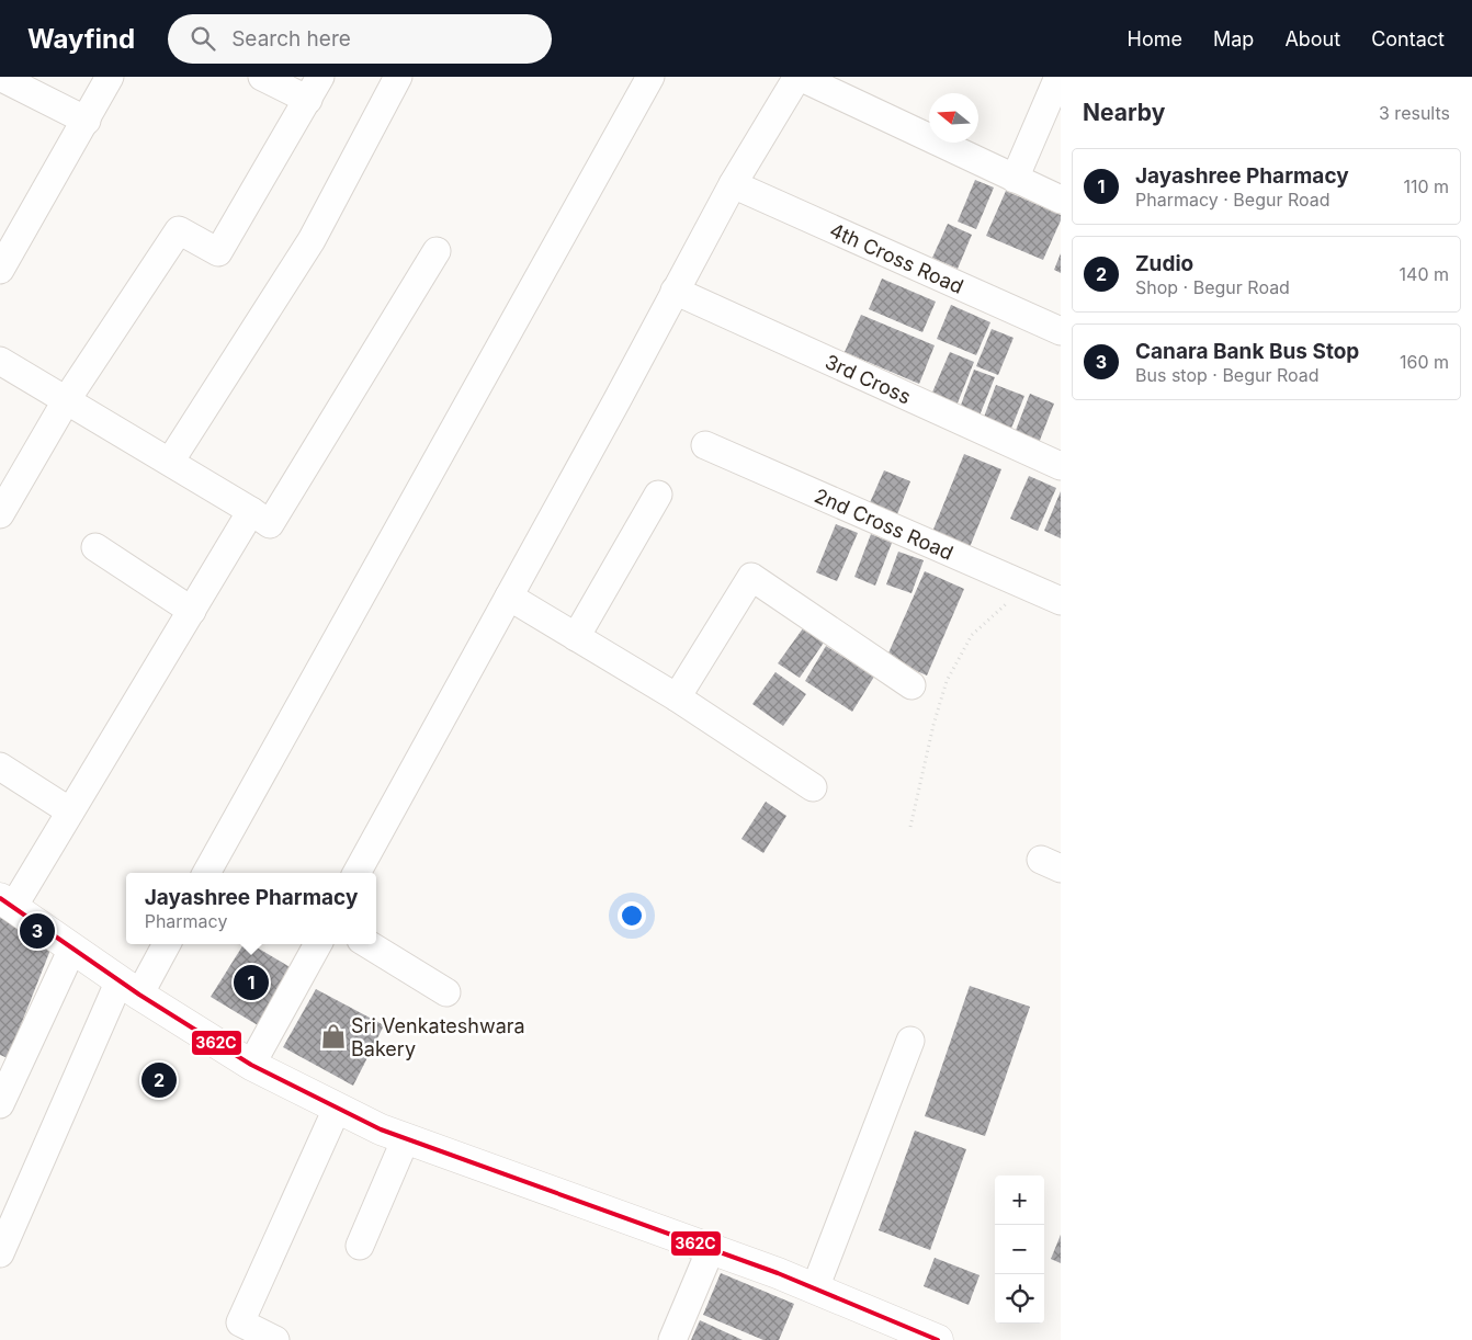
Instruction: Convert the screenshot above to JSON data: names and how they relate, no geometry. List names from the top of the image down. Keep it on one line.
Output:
{"streets":{"street":["4th Cross Road","3rd Cross","2nd Cross Road"]},"places":{"shop":["Sri Venkateshwara Bakery"]},"lines":["transit line 362C"],"north":"left","page":{"header":"Wayfind","search":"Search here","nav":["Home","Map","About","Contact"],"heading":["Nearby","3 results"],"list":[{"mark":"1","name":"Jayashree Pharmacy","note":"Pharmacy · Begur Road","value":"110 m"},{"mark":"2","name":"Zudio","note":"Shop · Begur Road","value":"140 m"},{"mark":"3","name":"Canara Bank Bus Stop","note":"Bus stop · Begur Road","value":"160 m"}],"popup":["Jayashree Pharmacy","Pharmacy"],"pins":["3","1","2"],"map_buttons":["+","−"]}}
